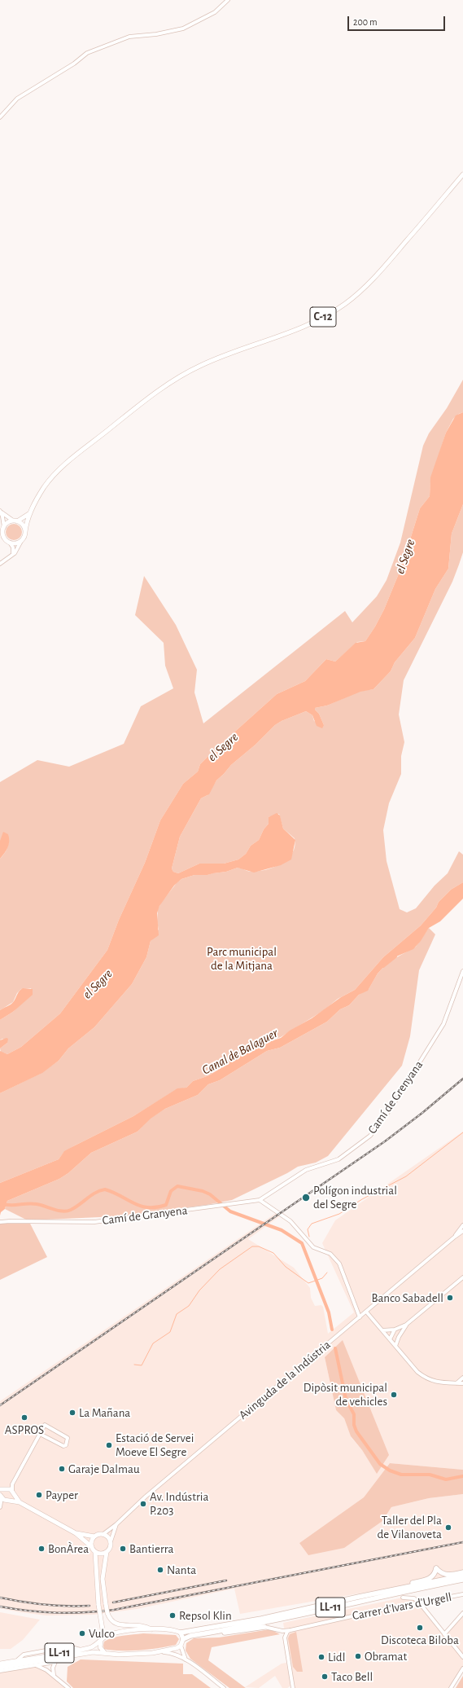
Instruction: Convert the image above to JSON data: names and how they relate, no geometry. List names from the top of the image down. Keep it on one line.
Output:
{"streets":{"highway":["LL-11"],"main road":["C-12"],"street":["Camí de Grenyana","Camí de Granyena","Avinguda de la Indústria","Carrer d'Ivars d'Urgell"]},"crossings":[["Camí de Grenyana","Camí de Granyena"]],"water":["el Segre","Canal de Balaguer"],"parks":["Parc municipal de la Mitjana"],"places":["Polígon industrial del Segre","Banco Sabadell","Dipòsit municipal de vehicles","La Mañana","ASPROS","Estació de Servei Moeve El Segre","Garaje Dalmau","Payper","Av. Indústria P.203","Taller del Pla de Vilanoveta","BonÀrea","Bantierra","Nanta","Repsol Klin","Discoteca Biloba","Vulco","Obramat","Lidl","Taco Bell"],"scale_bar":"200 m"}
